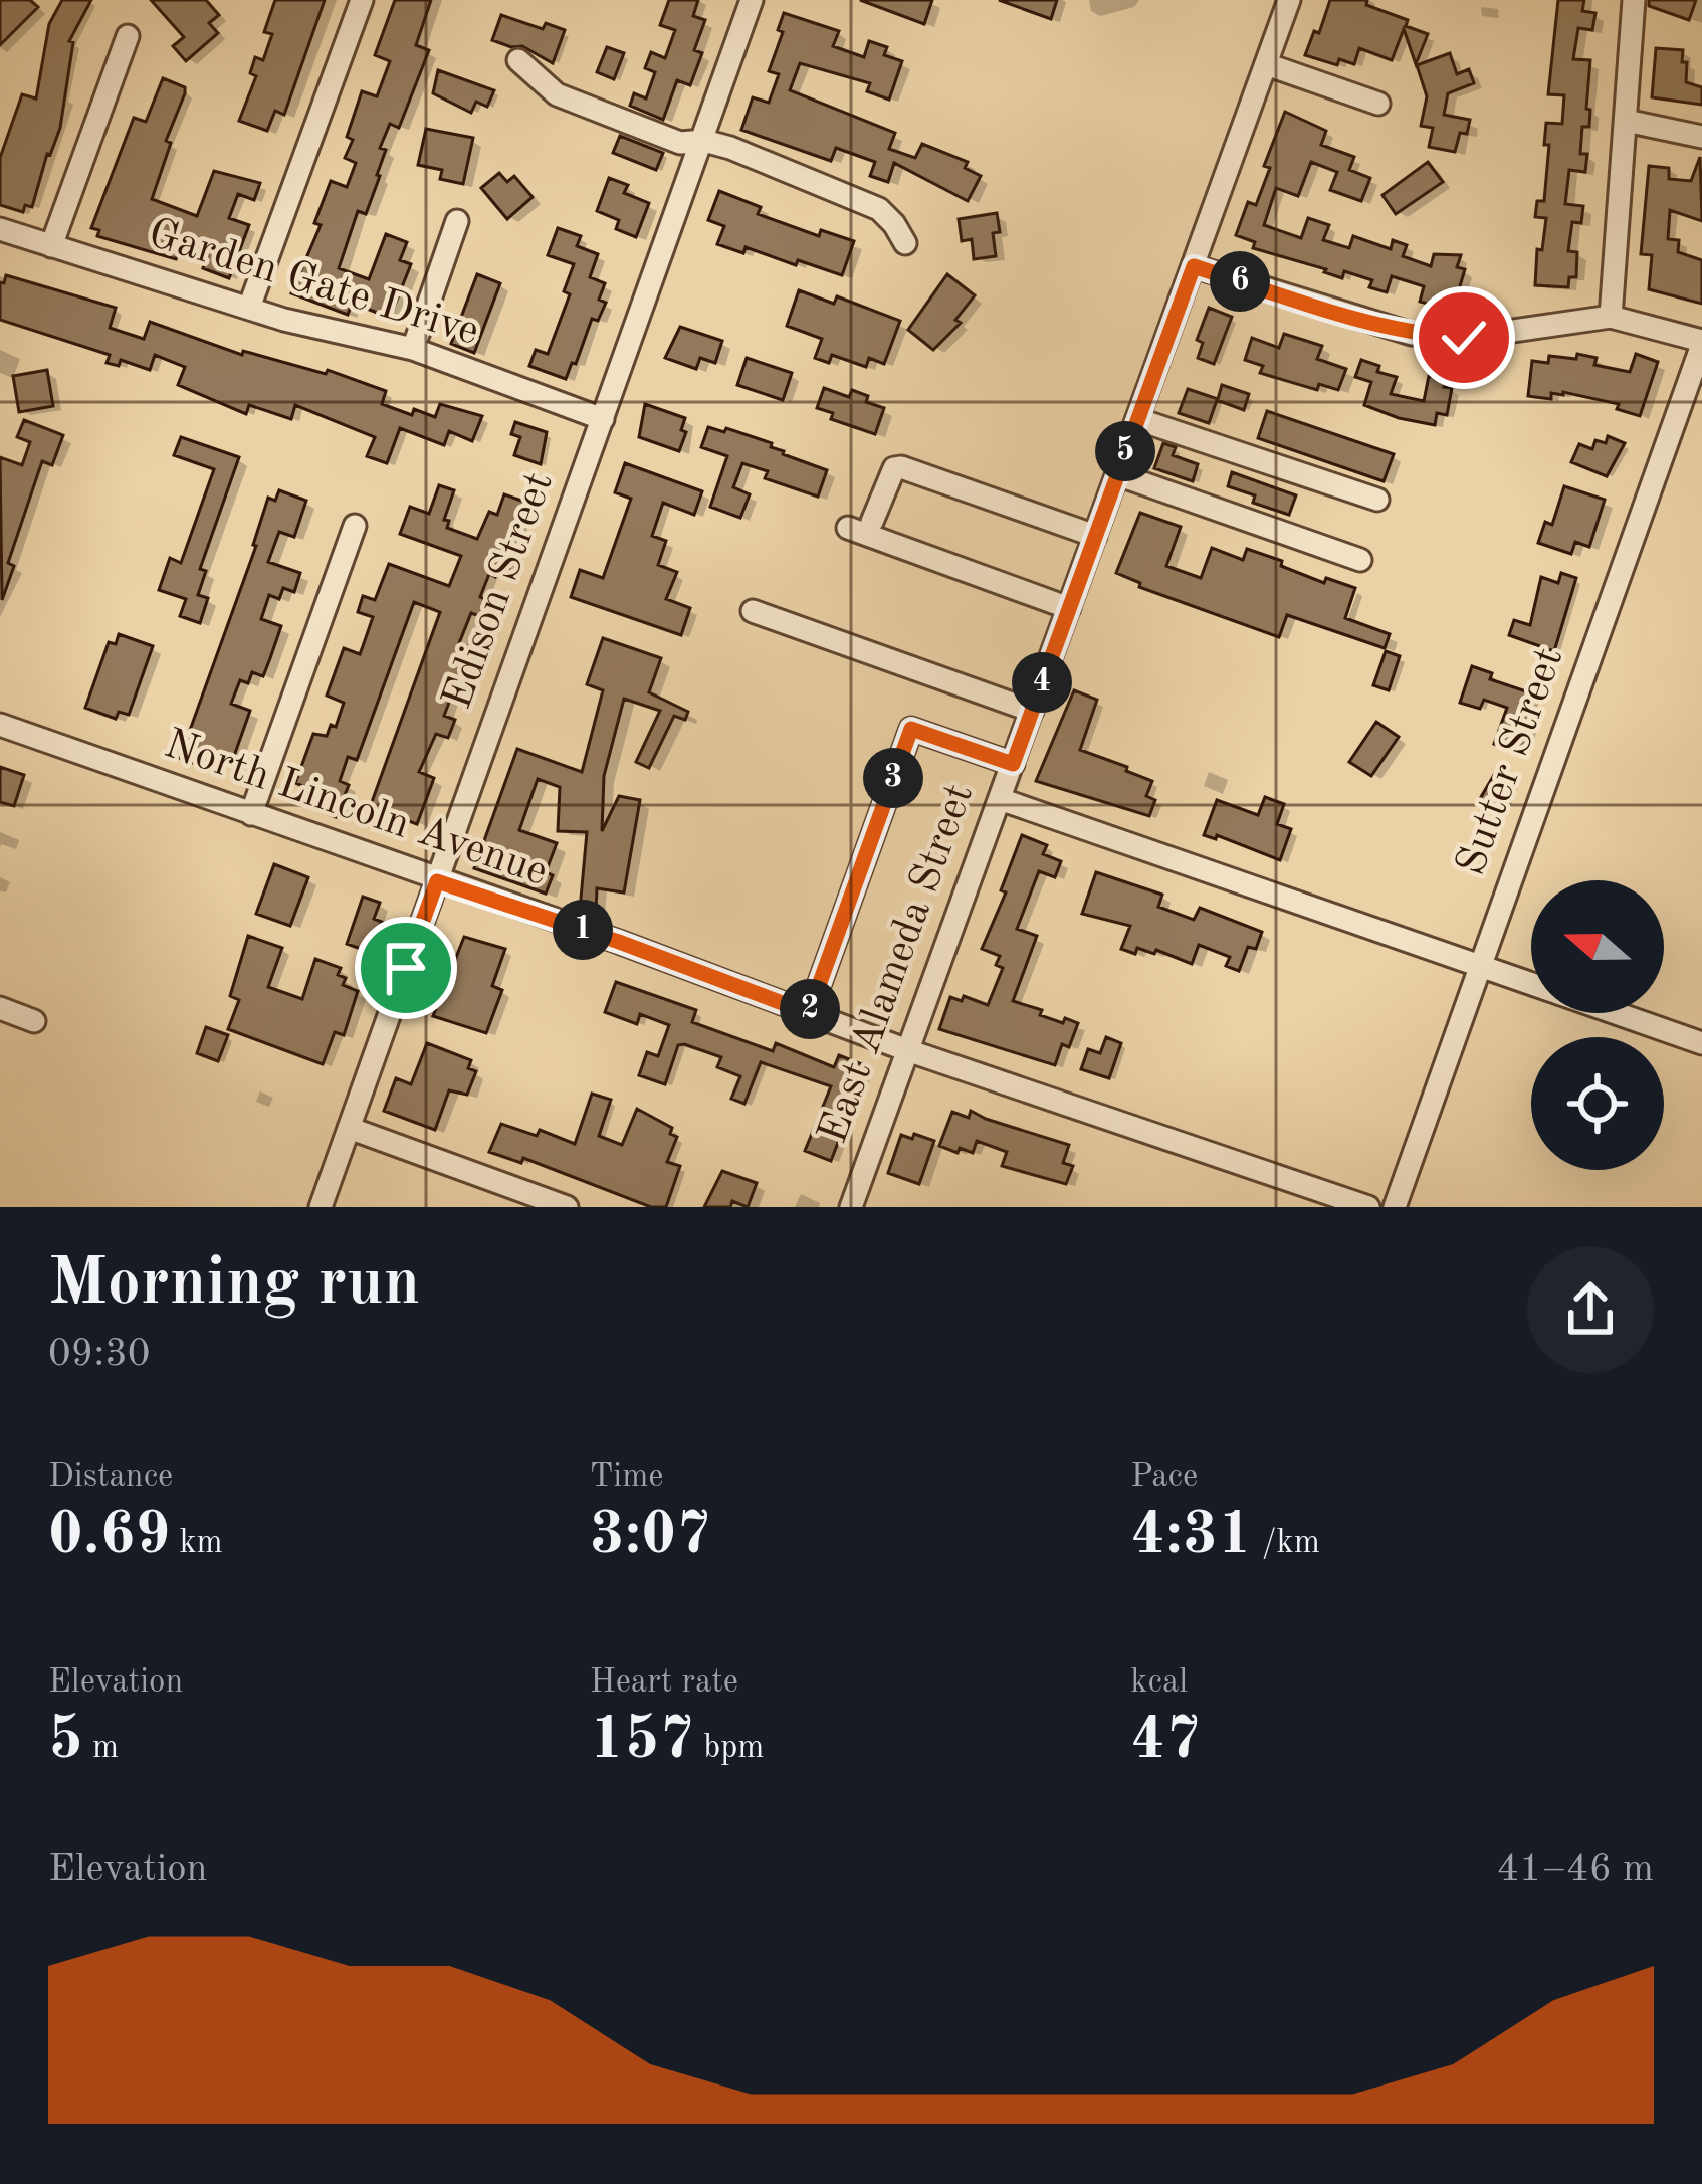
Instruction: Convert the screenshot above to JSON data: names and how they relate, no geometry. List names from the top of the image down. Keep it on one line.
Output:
{"streets":{"street":["Garden Gate Drive","Edison Street","Sutter Street","North Lincoln Avenue","East Alameda Street"]},"crossings":[["Garden Gate Drive","Edison Street"],["Edison Street","North Lincoln Avenue"],["North Lincoln Avenue","East Alameda Street"]],"north":"left","page":{"pins":["6","5","4","3","1","2"],"heading":["Morning run","09:30"],"stats":[["Distance","0.69 km"],["Time","3:07"],["Pace","4:31 /km"],["Elevation","5 m"],["Heart rate","157 bpm"],["kcal","47"]],"chart":["Elevation","41–46 m"]}}
